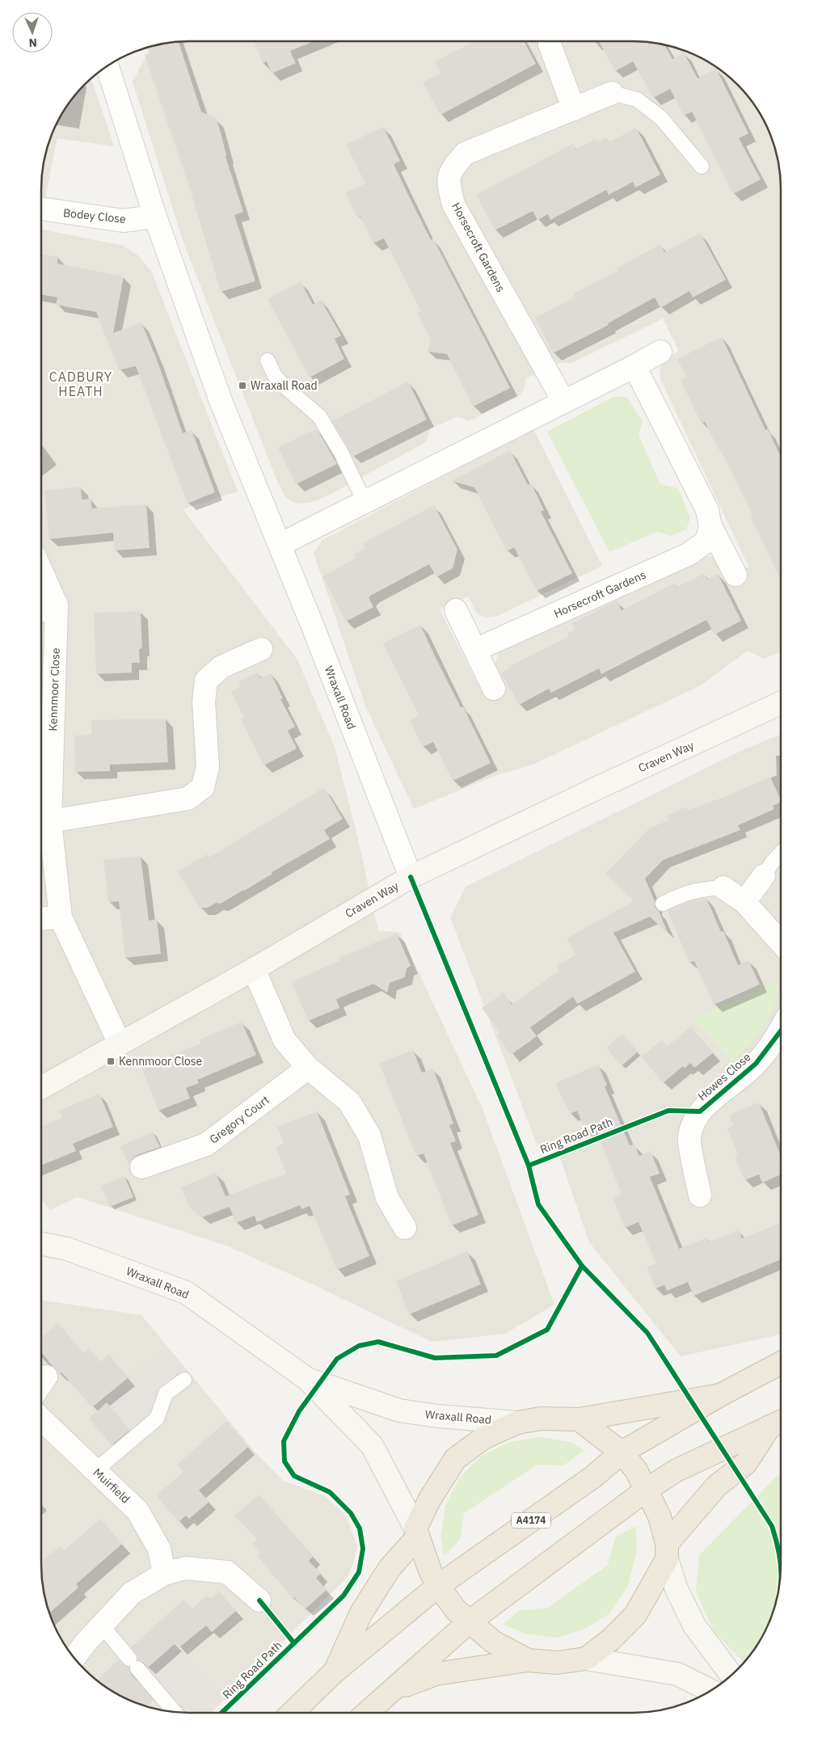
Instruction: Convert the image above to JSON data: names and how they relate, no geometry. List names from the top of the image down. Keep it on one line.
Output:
{"streets":{"highway":["A4174"],"street":["Bodey Close","Horsecroft Gardens","Kennmoor Close","Wraxall Road","Craven Way","Howes Close","Gregory Court","Muirfield"],"cycle path":["Ring Road Path"]},"crossings":[["Bodey Close","Wraxall Road"],["Kennmoor Close","Craven Way"],["Wraxall Road","Craven Way"],["Wraxall Road","A4174"]],"districts":["CADBURY HEATH"],"places":{"transit":["Wraxall Road","Kennmoor Close"]},"north":"bottom"}
